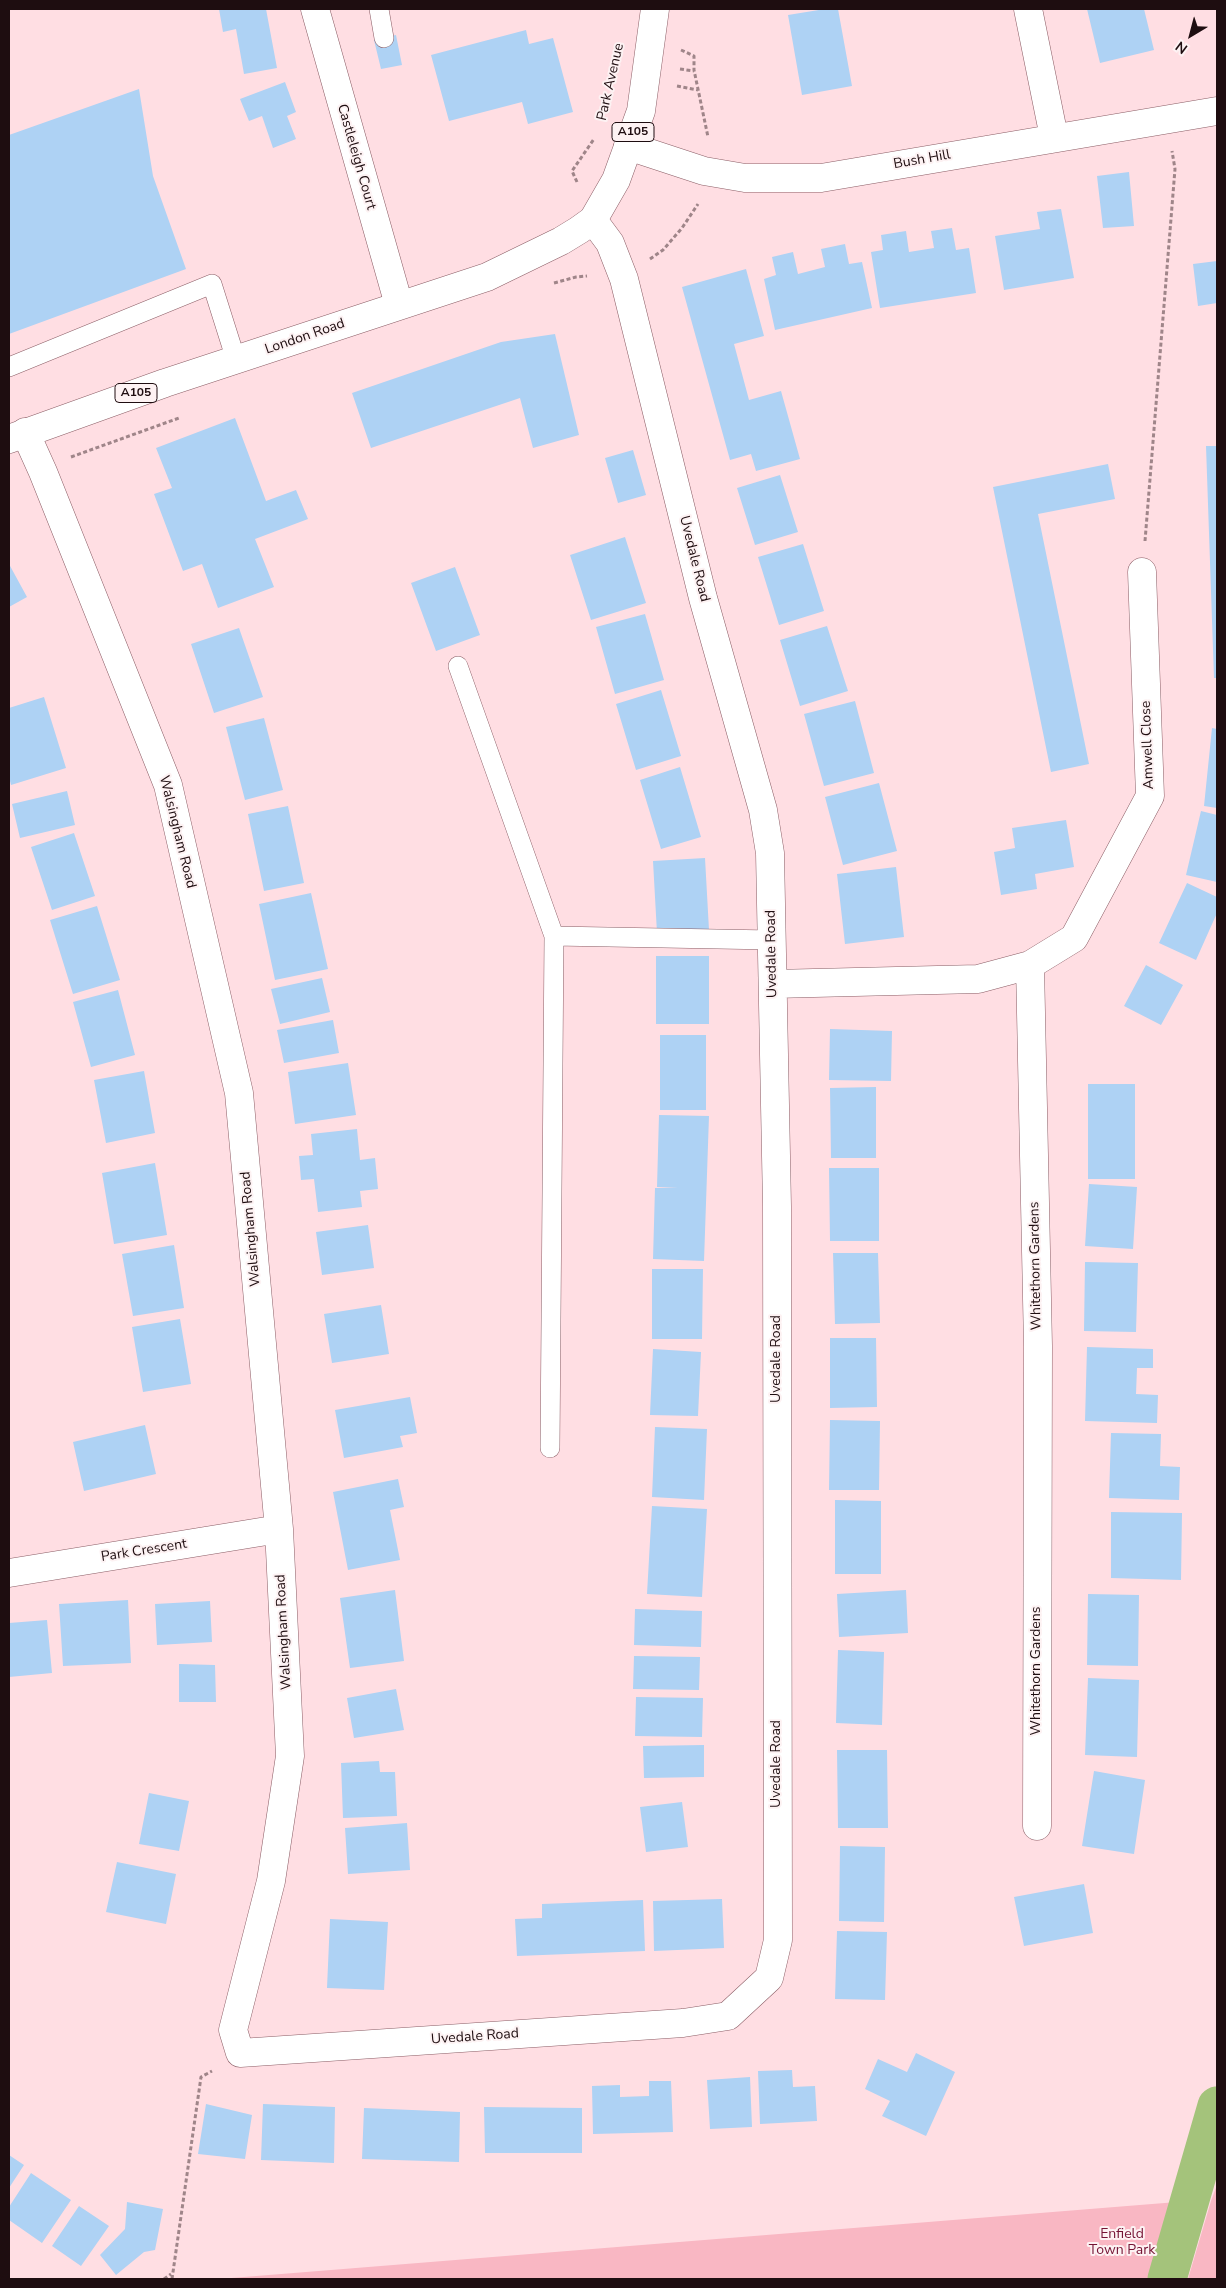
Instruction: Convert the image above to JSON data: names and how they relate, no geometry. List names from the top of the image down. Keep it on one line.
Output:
{"streets":{"street":["A105","Castleleigh Court","Bush Hill","London Road","Uvedale Road","Amwell Close","Walsingham Road","Whitethorn Gardens","Park Crescent"],"path":["Park Avenue"]},"crossings":[["Park Avenue","A105"],["Park Avenue","London Road"],["Park Avenue","Uvedale Road"],["A105","Bush Hill"],["A105","London Road"],["A105","Uvedale Road"],["Castleleigh Court","London Road"],["London Road","Uvedale Road"],["London Road","Walsingham Road"],["Uvedale Road","Walsingham Road"],["Amwell Close","Whitethorn Gardens"],["Walsingham Road","Park Crescent"]],"parks":["Enfield Town Park"],"north":"bottom left"}
